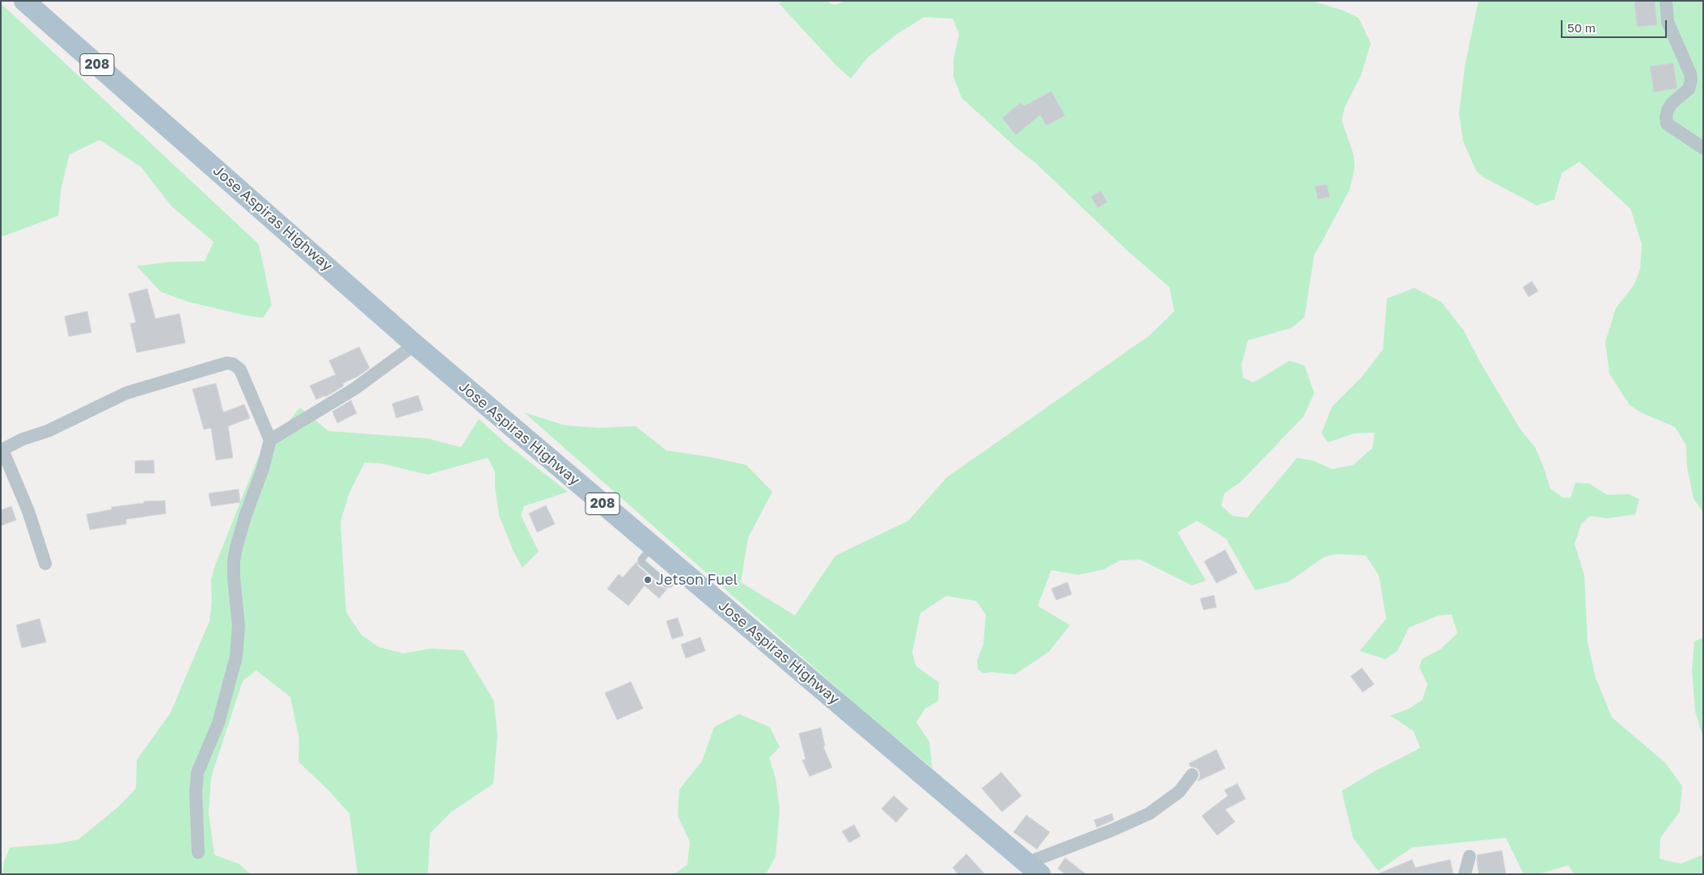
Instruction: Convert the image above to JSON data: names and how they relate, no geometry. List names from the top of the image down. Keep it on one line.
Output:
{"streets":{"main road":["208","Jose Aspiras Highway"]},"places":["Jetson Fuel"],"scale_bar":"50 m"}
